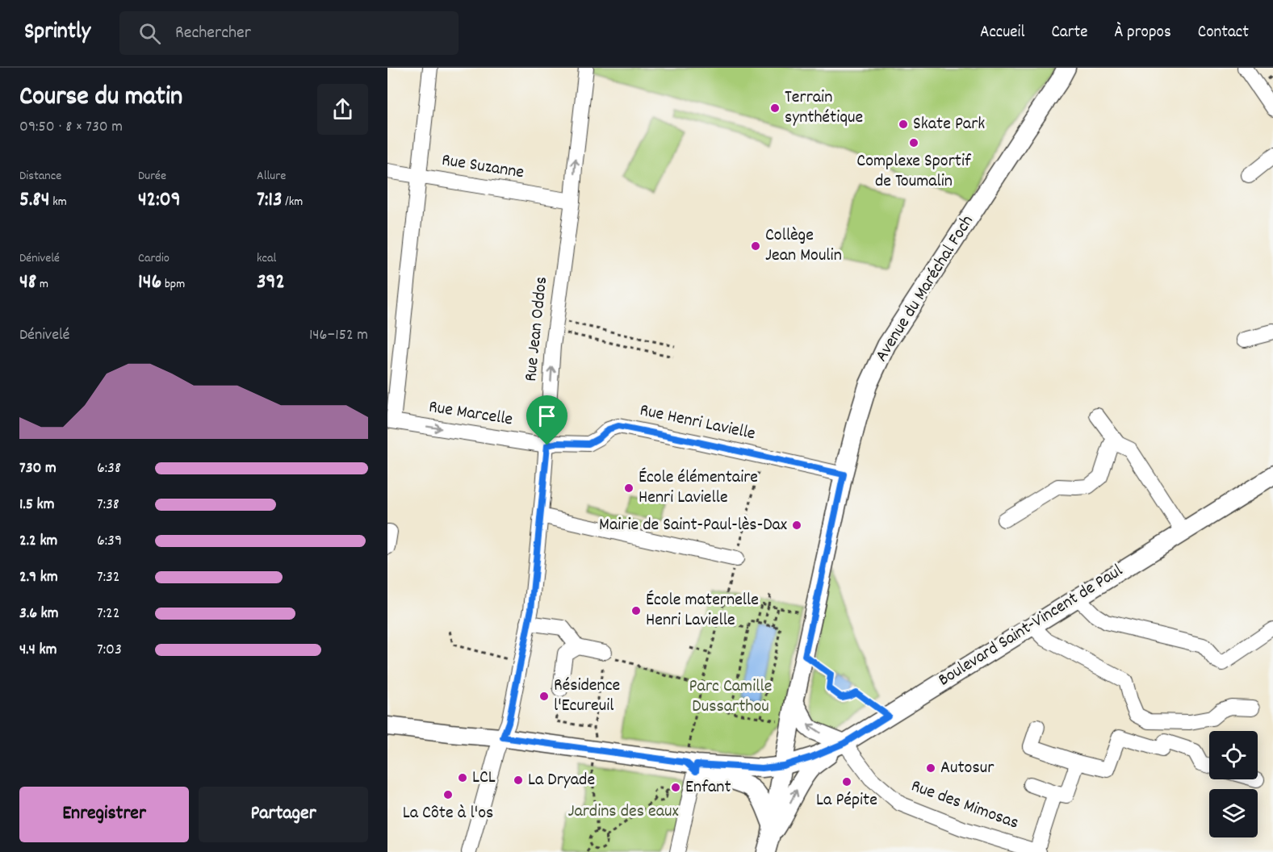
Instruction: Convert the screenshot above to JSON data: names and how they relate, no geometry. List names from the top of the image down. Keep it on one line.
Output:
{"streets":{"main road":["Avenue du Maréchal Foch","Boulevard Saint-Vincent de Paul"],"street":["Rue Suzanne","Rue Jean Oddos","Rue Marcelle","Rue Henri Lavielle","Rue des Mimosas"]},"crossings":[["Rue Suzanne","Rue Jean Oddos"],["Avenue du Maréchal Foch","Rue Henri Lavielle"],["Avenue du Maréchal Foch","Boulevard Saint-Vincent de Paul"],["Rue Jean Oddos","Rue Marcelle"],["Rue Jean Oddos","Rue Henri Lavielle"],["Rue Marcelle","Rue Henri Lavielle"],["Boulevard Saint-Vincent de Paul","Rue des Mimosas"]],"one_way":["Rue Jean Oddos","Rue Marcelle"],"parks":["Parc Camille Dussarthou","Jardins des eaux"],"places":["Terrain synthétique","Skate Park","Complexe Sportif de Toumalin","Collège Jean Moulin","École élémentaire Henri Lavielle","Mairie de Saint-Paul-lès-Dax","École maternelle Henri Lavielle","Résidence l'Ecureuil","Autosur","LCL","La Dryade","La Pépite","Enfant","La Côte à l'os"],"page":{"header":"Sprintly","search":"Rechercher","nav":["Accueil","Carte","À propos","Contact"],"heading":["Course du matin","09:50 · 8 × 730 m"],"stats":[["Distance","5.84 km"],["Durée","42:09"],["Allure","7:13 /km"],["Dénivelé","48 m"],["Cardio","146 bpm"],["kcal","392"]],"chart":["Dénivelé","146–152 m"],"list":[{"name":"730 m","note":"6:38"},{"name":"1.5 km","note":"7:38"},{"name":"2.2 km","note":"6:39"},{"name":"2.9 km","note":"7:32"},{"name":"3.6 km","note":"7:22"},{"name":"4.4 km","note":"7:03"}],"buttons":["Enregistrer","Partager"]}}
